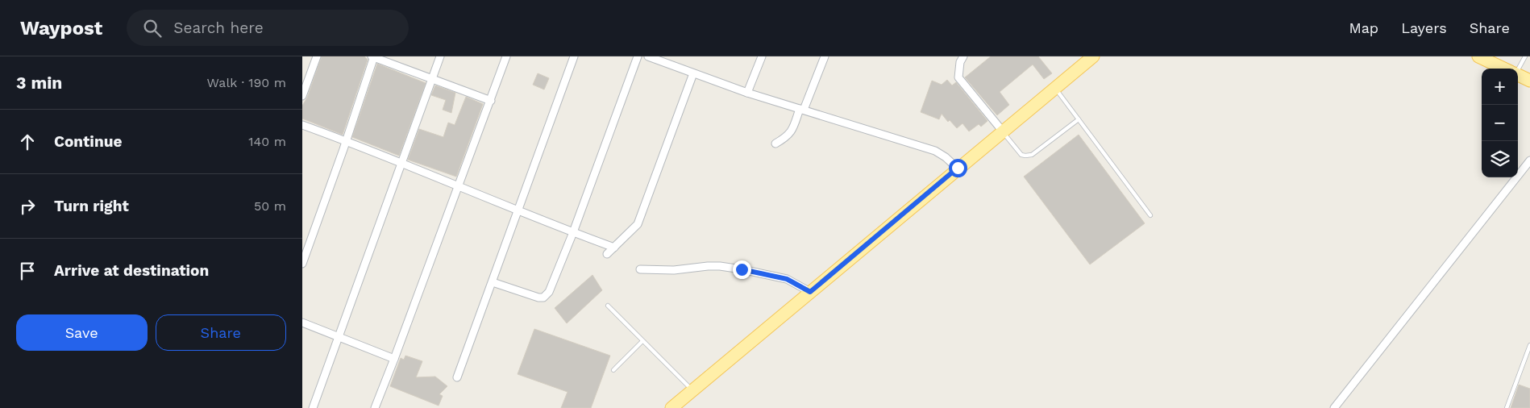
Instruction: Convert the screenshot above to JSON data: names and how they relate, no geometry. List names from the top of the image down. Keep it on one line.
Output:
{"page":{"header":"Waypost","search":"Search here","nav":["Map","Layers","Share"],"heading":["3 min","Walk · 190 m"],"map_buttons":["+","−"],"list":[["Continue","140 m"],["Turn right","50 m"],"Arrive at destination"],"buttons":["Save","Share"]}}
